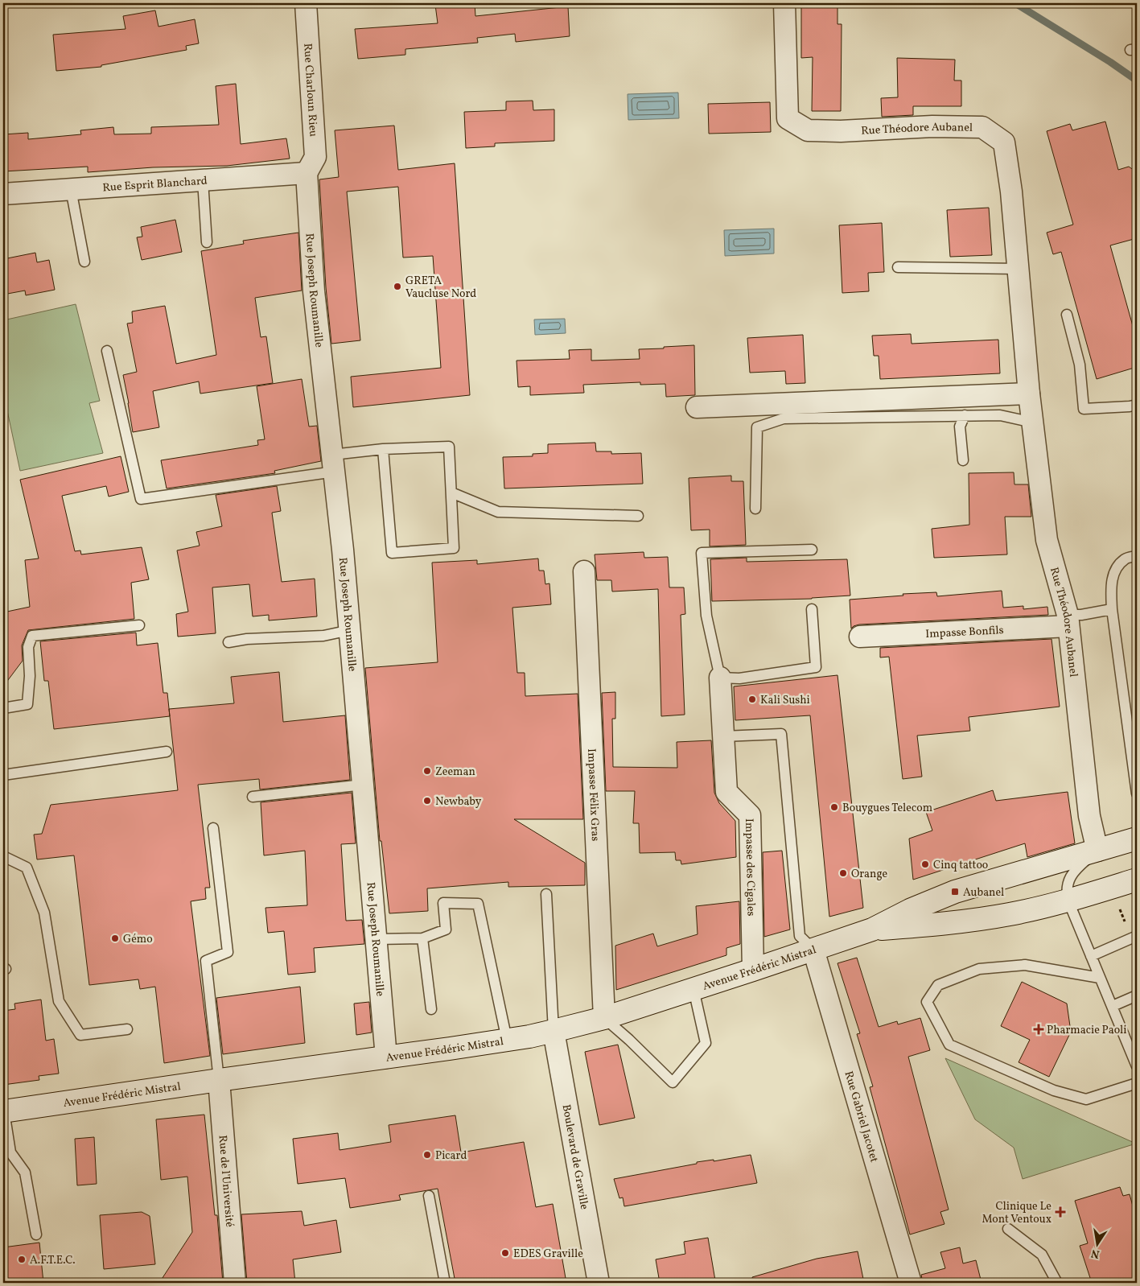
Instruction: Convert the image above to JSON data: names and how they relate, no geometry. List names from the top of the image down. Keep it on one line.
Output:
{"streets":{"main road":["Avenue Frédéric Mistral"],"street":["Rue Charloun Rieu","Rue Théodore Aubanel","Rue Esprit Blanchard","Rue Joseph Roumanille","Impasse Bonfils","Impasse Félix Gras","Impasse des Cigales","Rue Gabriel Jacotet","Boulevard de Graville","Rue de l'Université"]},"crossings":[["Rue Charloun Rieu","Rue Esprit Blanchard"],["Rue Charloun Rieu","Rue Joseph Roumanille"],["Rue Théodore Aubanel","Impasse Bonfils"],["Rue Théodore Aubanel","Avenue Frédéric Mistral"],["Rue Esprit Blanchard","Rue Joseph Roumanille"],["Rue Joseph Roumanille","Avenue Frédéric Mistral"],["Impasse Félix Gras","Avenue Frédéric Mistral"],["Impasse des Cigales","Avenue Frédéric Mistral"],["Avenue Frédéric Mistral","Rue Gabriel Jacotet"],["Avenue Frédéric Mistral","Boulevard de Graville"],["Avenue Frédéric Mistral","Rue de l'Université"]],"places":{"other":["GRETA Vaucluse Nord","Kali Sushi","Zeeman","Newbaby","Bouygues Telecom","Cinq tattoo","Orange","Gémo","Picard","EDES Graville","A.F.T.E.C."],"transit":["Aubanel"],"health":["Pharmacie Paoli","Clinique Le Mont Ventoux"]},"north":"bottom"}
